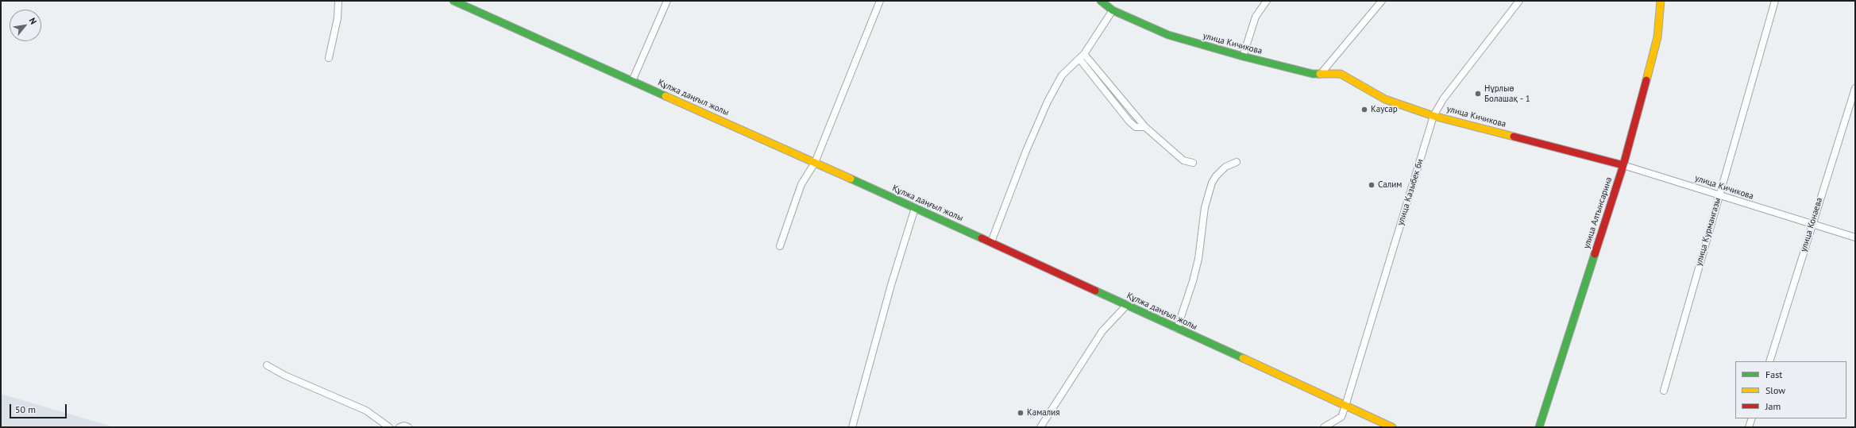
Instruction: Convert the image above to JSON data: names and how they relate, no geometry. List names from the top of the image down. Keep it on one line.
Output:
{"streets":{"main road":["улица Кичикова","Құлжа даңғыл жолы","улица Алтынсарина"],"street":["улица Казыбек би","улица Конаева","улица Курмангазы"]},"crossings":[["улица Кичикова","улица Казыбек би"],["улица Кичикова","улица Алтынсарина"],["улица Кичикова","улица Конаева"],["улица Кичикова","улица Курмангазы"],["Құлжа даңғыл жолы","улица Казыбек би"]],"places":["Нұрлыө Болашақ - 1","Каусар","Салим","Камалия"],"legend":["Fast","Slow","Jam"],"scale_bar":"50 m","north":"top right"}
